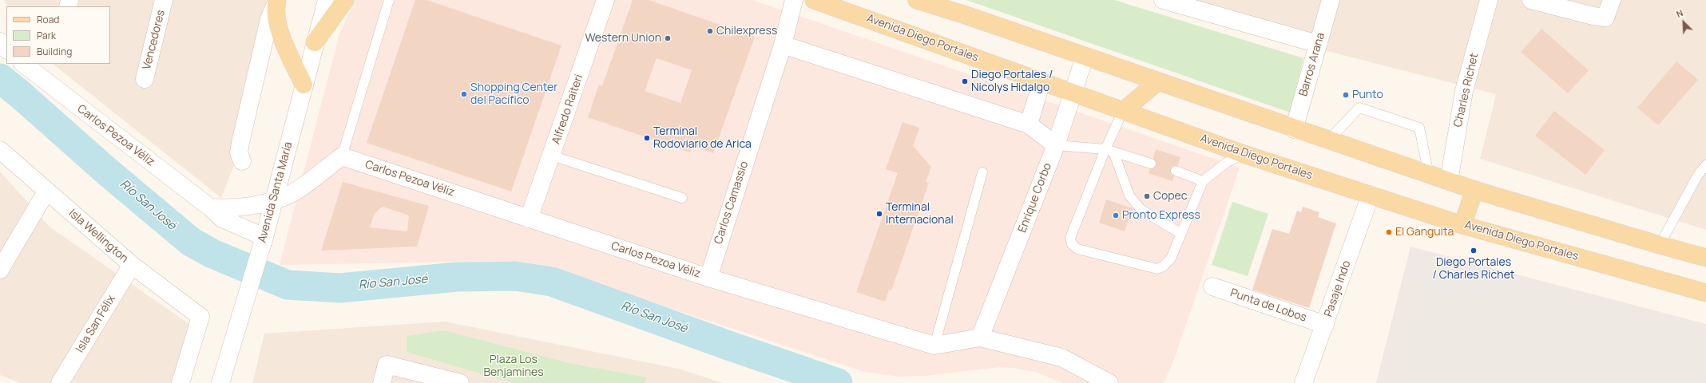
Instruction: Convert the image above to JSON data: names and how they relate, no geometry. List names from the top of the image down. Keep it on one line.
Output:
{"streets":{"main road":["Avenida Diego Portales"],"street":["Vencedores","Barros Arana","Charles Richet","Alfredo Raiteri","Carlos Pezoa Véliz","Avenida Santa María","Enrique Corbo","Carlos Camassio","Isla Wellington","Pasaje Indo","Punta de Lobos","Isla San Félix"]},"crossings":[["Avenida Diego Portales","Enrique Corbo"],["Avenida Diego Portales","Pasaje Indo"],["Alfredo Raiteri","Carlos Pezoa Véliz"],["Carlos Pezoa Véliz","Avenida Santa María"],["Carlos Pezoa Véliz","Enrique Corbo"],["Carlos Pezoa Véliz","Carlos Camassio"],["Isla Wellington","Isla San Félix"],["Pasaje Indo","Punta de Lobos"]],"water":["Río San José"],"parks":["Plaza Los Benjamines"],"places":["Chilexpress","Western Union","Diego Portales / Nicolys Hidalgo","Shopping Center del Pacífico","Punto","Terminal Rodoviario de Arica","Copec","Terminal Internacional","Pronto Express","El Ganguita","Diego Portales / Charles Richet"],"legend":["Road","Park","Building"],"north":"top left"}
